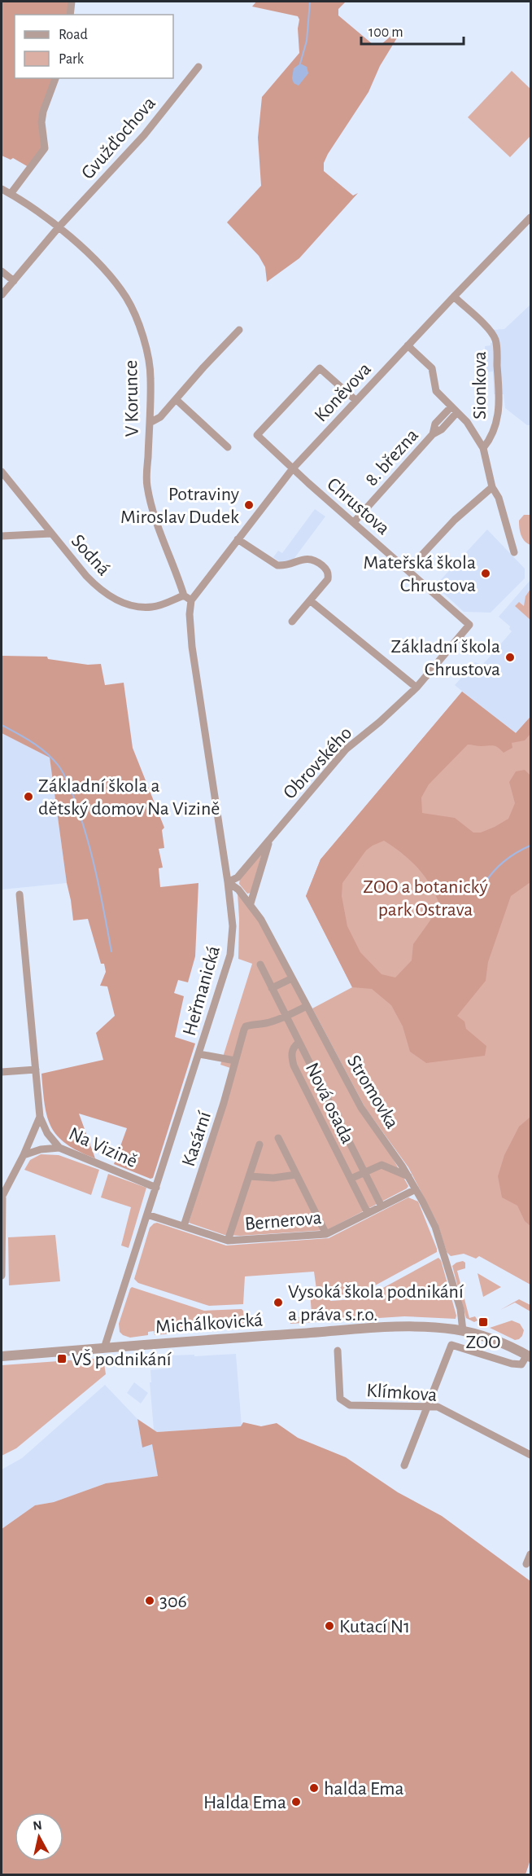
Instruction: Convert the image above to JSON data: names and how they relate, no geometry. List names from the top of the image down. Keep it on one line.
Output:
{"streets":{"street":["Gvužďochova","Sionkova","Koněvova","V Korunce","8. března","Chrustova","Sodná","Obrovského","Heřmanická","Stromovka","Nová osada","Kasární","Na Vizině","Bernerova","Michálkovická","Klímkova"]},"crossings":[["Gvužďochova","V Korunce"],["Sionkova","Koněvova"],["Koněvova","Chrustova"],["Koněvova","Heřmanická"],["V Korunce","Sodná"],["8. března","Chrustova"],["Chrustova","Obrovského"],["Obrovského","Heřmanická"],["Obrovského","Stromovka"],["Heřmanická","Stromovka"],["Heřmanická","Na Vizině"],["Heřmanická","Bernerova"],["Heřmanická","Michálkovická"],["Stromovka","Bernerova"],["Stromovka","Michálkovická"],["Nová osada","Kasární"],["Nová osada","Bernerova"],["Kasární","Bernerova"]],"parks":["ZOO a botanický park Ostrava"],"places":{"other":["Potraviny Miroslav Dudek","Mateřská škola Chrustova","Základní škola Chrustova","Základní škola a dětský domov Na Vizině","Vysoká škola podnikání a práva s.r.o.","306","Kutací N1","halda Ema","Halda Ema"],"transit":["ZOO","VŠ podnikání"]},"legend":["Road","Park"],"scale_bar":"100 m","north":"top"}
